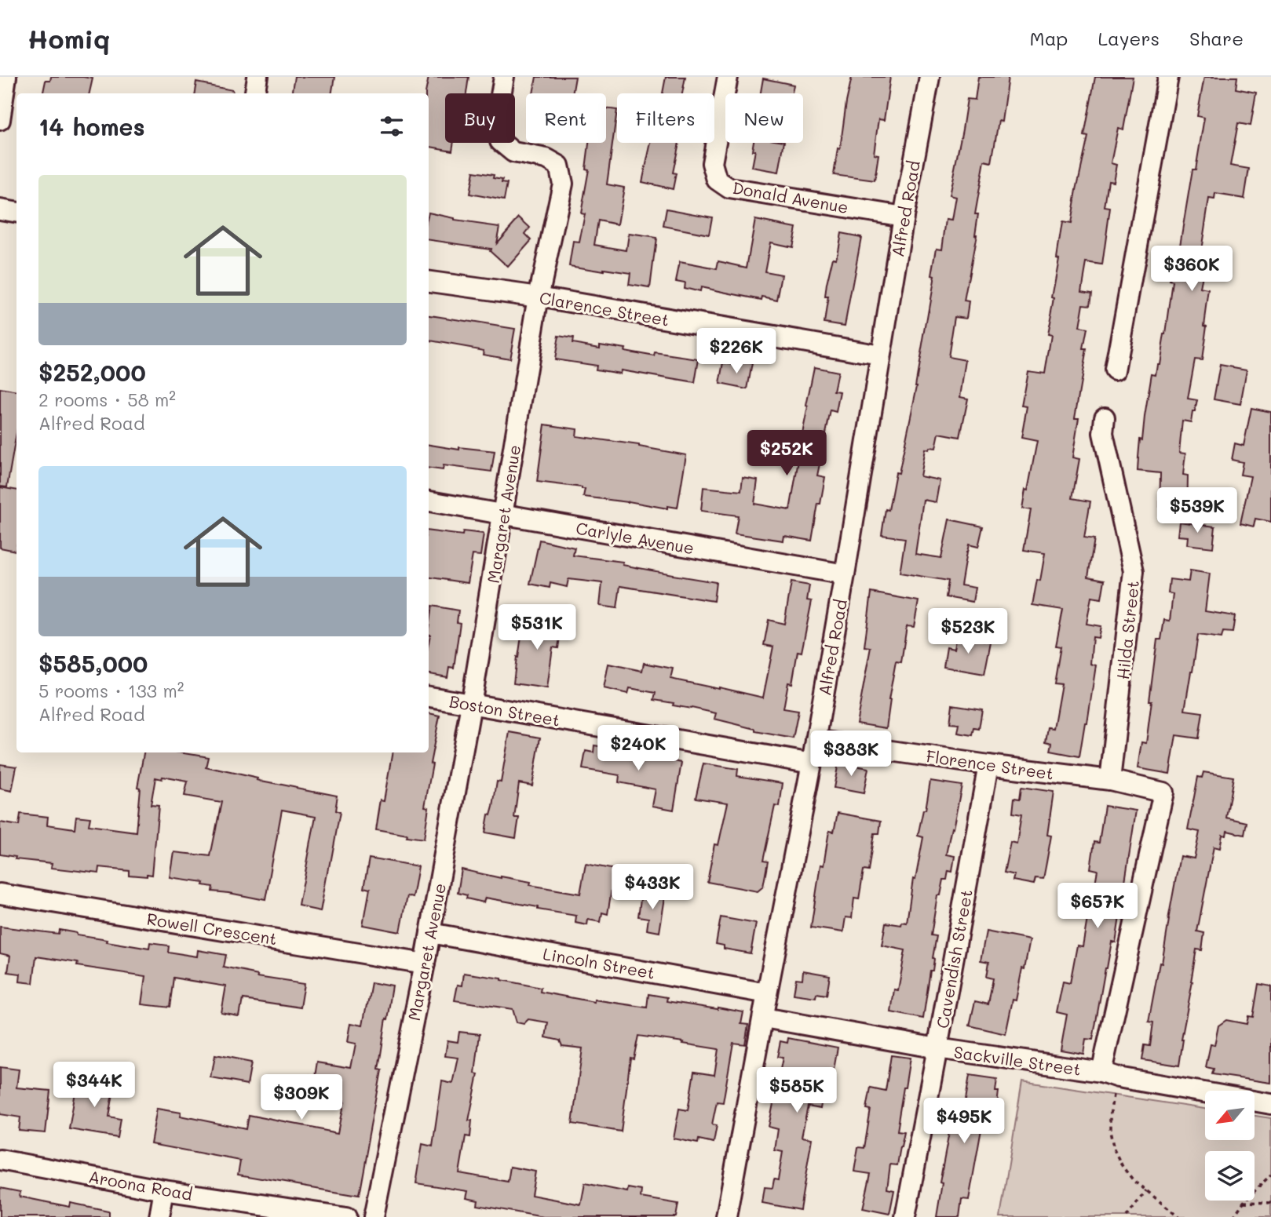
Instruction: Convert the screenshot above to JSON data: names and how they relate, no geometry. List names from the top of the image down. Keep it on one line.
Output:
{"streets":{"street":["Donald Avenue","Alfred Road","Clarence Street","Margaret Avenue","Carlyle Avenue","Hilda Street","Boston Street","Florence Street","Rowell Crescent","Cavendish Street","Lincoln Street","Sackville Street","Aroona Road"]},"crossings":[["Donald Avenue","Alfred Road"],["Alfred Road","Clarence Street"],["Alfred Road","Carlyle Avenue"],["Alfred Road","Boston Street"],["Alfred Road","Florence Street"],["Alfred Road","Lincoln Street"],["Alfred Road","Sackville Street"],["Clarence Street","Margaret Avenue"],["Margaret Avenue","Carlyle Avenue"],["Margaret Avenue","Boston Street"],["Margaret Avenue","Rowell Crescent"],["Margaret Avenue","Lincoln Street"],["Hilda Street","Florence Street"],["Florence Street","Cavendish Street"],["Florence Street","Sackville Street"],["Cavendish Street","Sackville Street"]],"north":"bottom left","page":{"header":"Homiq","nav":["Map","Layers","Share"],"chip":["Buy","Rent","Filters","New"],"heading":"14 homes","list":[{"name":"$252,000","note":"2 rooms · 58 m² · Alfred Road"},{"name":"$585,000","note":"5 rooms · 133 m² · Alfred Road"}],"price":["$360K","$226K","$252K","$539K","$531K","$523K","$240K","$383K","$433K","$657K","$344K","$585K","$309K","$495K"]}}
